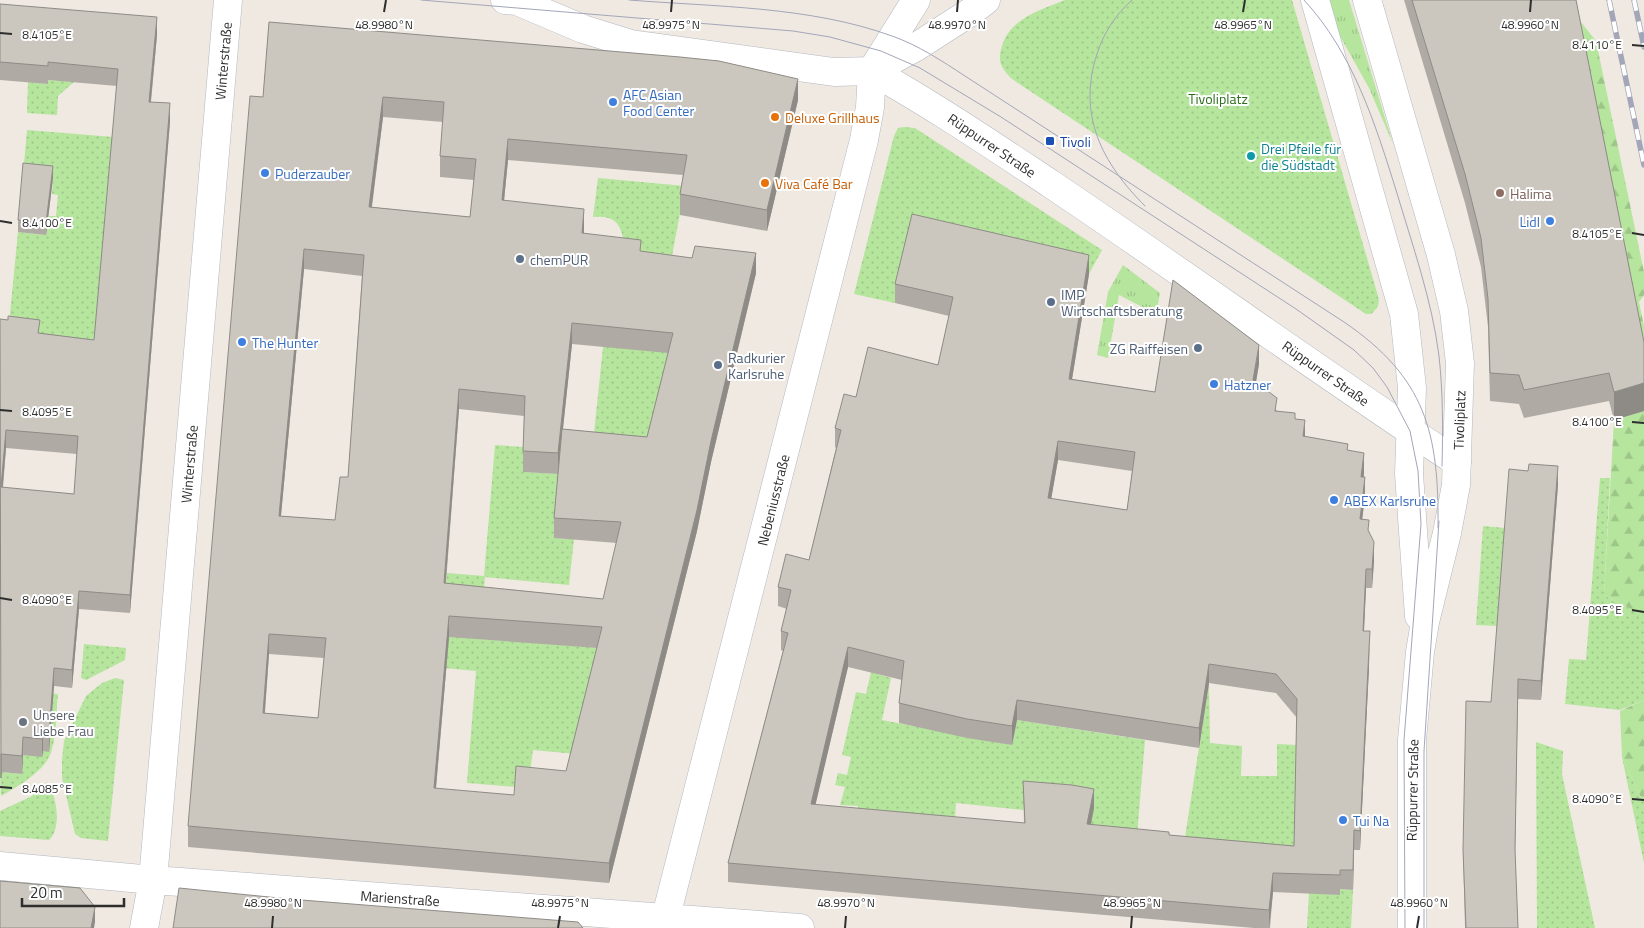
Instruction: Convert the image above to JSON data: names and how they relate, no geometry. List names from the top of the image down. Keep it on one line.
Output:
{"streets":{"street":["Winterstraße","Rüppurrer Straße","Tivoliplatz","Nebeniusstraße","Marienstraße"]},"crossings":[["Winterstraße","Marienstraße"],["Rüppurrer Straße","Tivoliplatz"],["Rüppurrer Straße","Nebeniusstraße"],["Nebeniusstraße","Marienstraße"]],"parks":["Tivoliplatz"],"places":{"other":["AFC Asian Food Center","Deluxe Grillhaus","Drei Pfeile für die Südstadt","Puderzauber","Viva Café Bar","Halima","Lidl","chemPUR","IMP Wirtschaftsberatung","The Hunter","ZG Raiffeisen","Radkurier Karlsruhe","Hatzner","ABEX Karlsruhe","Unsere Liebe Frau","Tui Na"],"transit":["Tivoli"]},"scale_bar":"20 m","coordinates":["48.9970°N","48.9965°N","48.9980°N","48.9975°N","48.9960°N","8.4105°E","8.4110°E","8.4100°E","8.4095°E","8.4090°E","8.4085°E"]}
